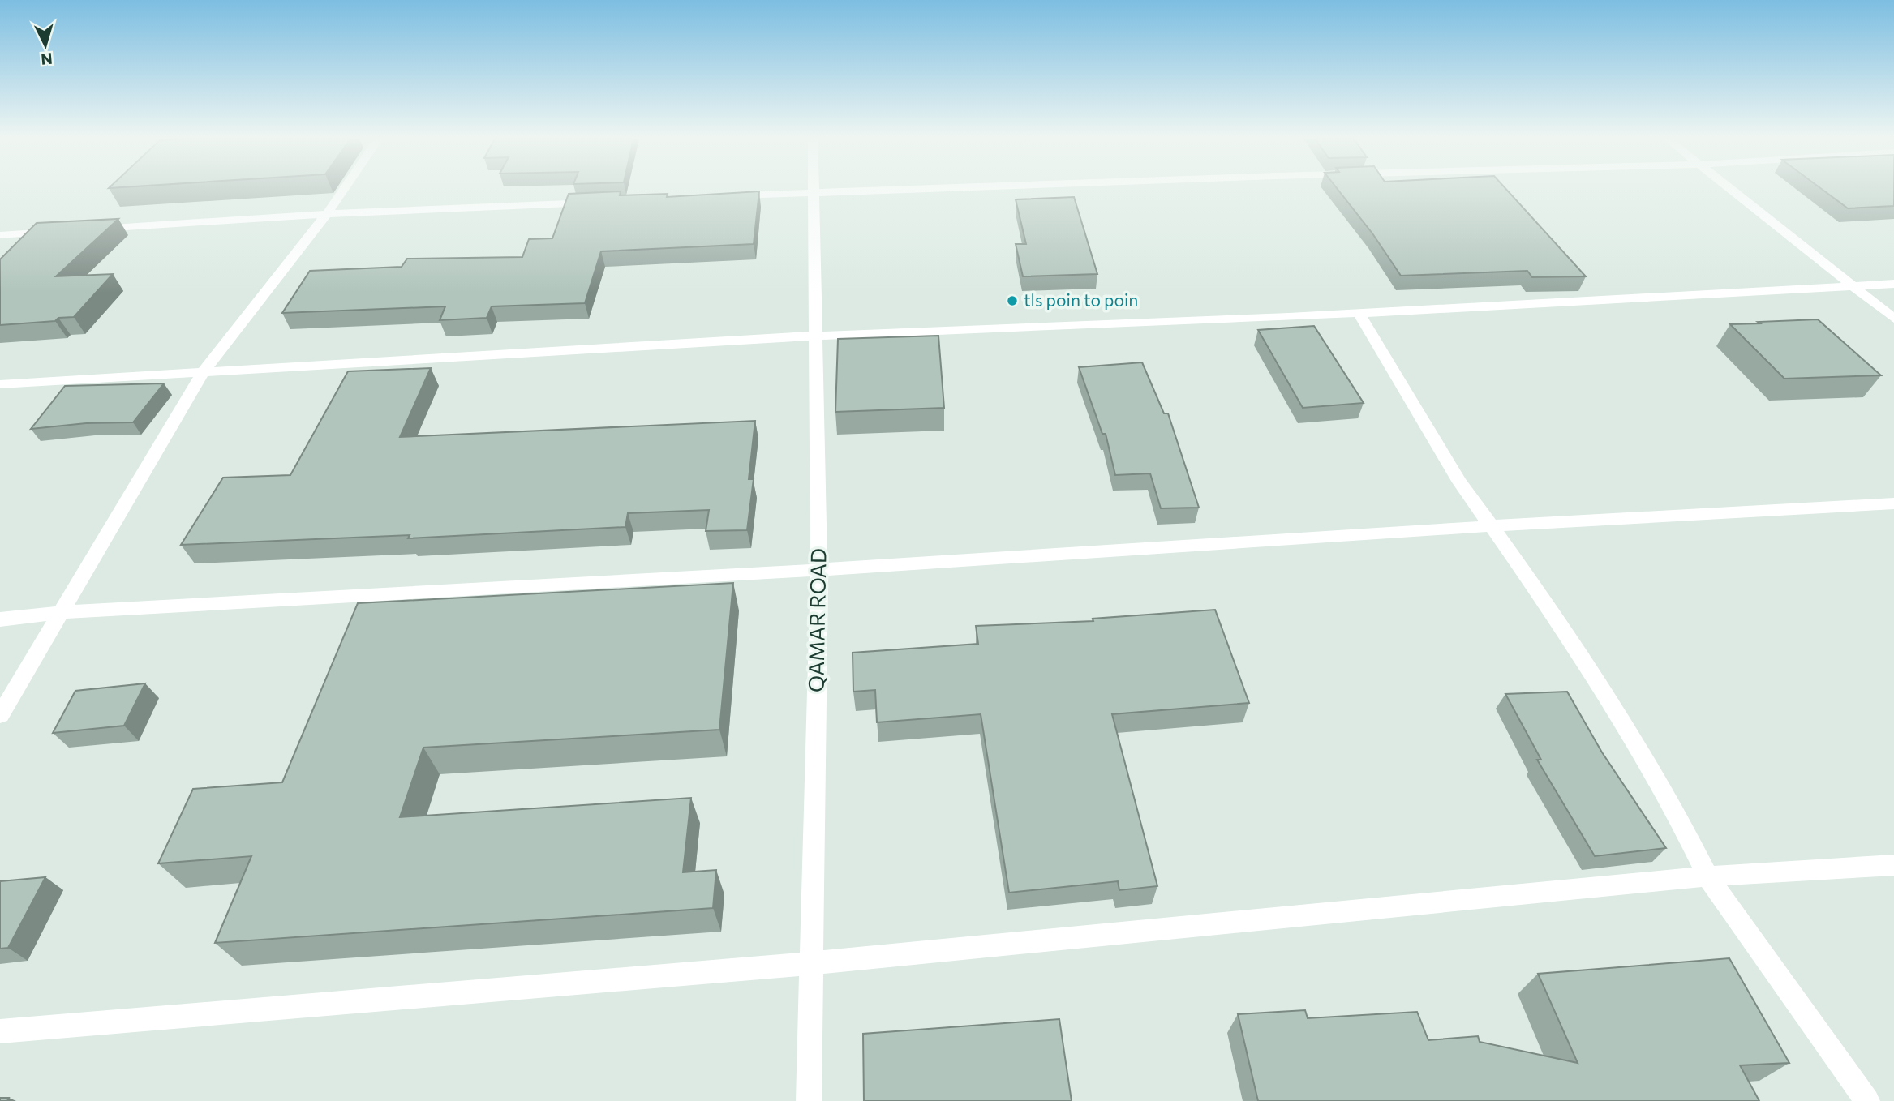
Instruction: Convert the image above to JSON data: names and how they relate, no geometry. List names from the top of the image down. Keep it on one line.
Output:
{"streets":{"street":["QAMAR ROAD"]},"places":["tls poin to poin"],"north":"bottom"}
